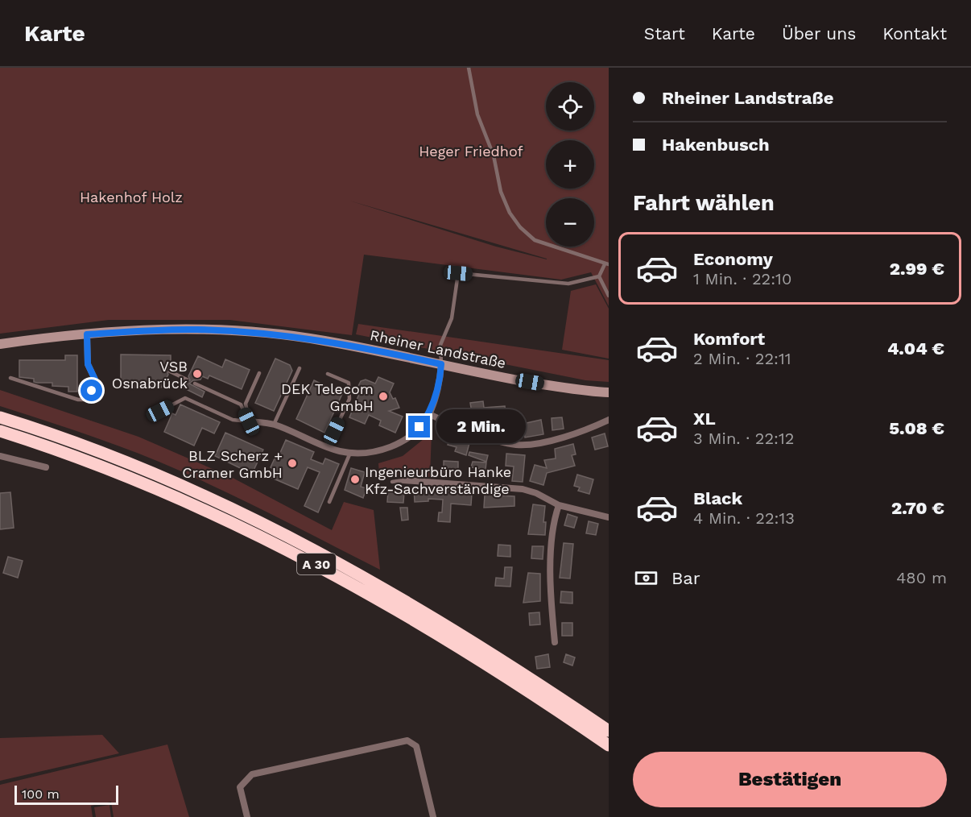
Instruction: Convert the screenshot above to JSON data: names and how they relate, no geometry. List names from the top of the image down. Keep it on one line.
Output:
{"streets":{"highway":["A 30"],"street":["Rheiner Landstraße"]},"parks":["Heger Friedhof","Hakenhof Holz"],"places":["VSB Osnabrück","DEK Telecom GmbH","BLZ Scherz + Cramer GmbH","Ingenieurbüro Hanke Kfz-Sachverständige"],"scale_bar":"100 m","page":{"header":"Karte","nav":["Start","Karte","Über uns","Kontakt"],"banner":["Rheiner Landstraße","Hakenbusch"],"map_buttons":["+","−"],"heading":"Fahrt wählen","list":[{"name":"Economy","note":"1 Min. · 22:10","value":"2.99 €"},{"name":"Komfort","note":"2 Min. · 22:11","value":"4.04 €"},{"name":"XL","note":"3 Min. · 22:12","value":"5.08 €"},{"name":"Black","note":"4 Min. · 22:13","value":"2.70 €"}],"bubble":"2 Min.","pay":["Bar","480 m"],"buttons":"Bestätigen","scale":"100 m"}}
